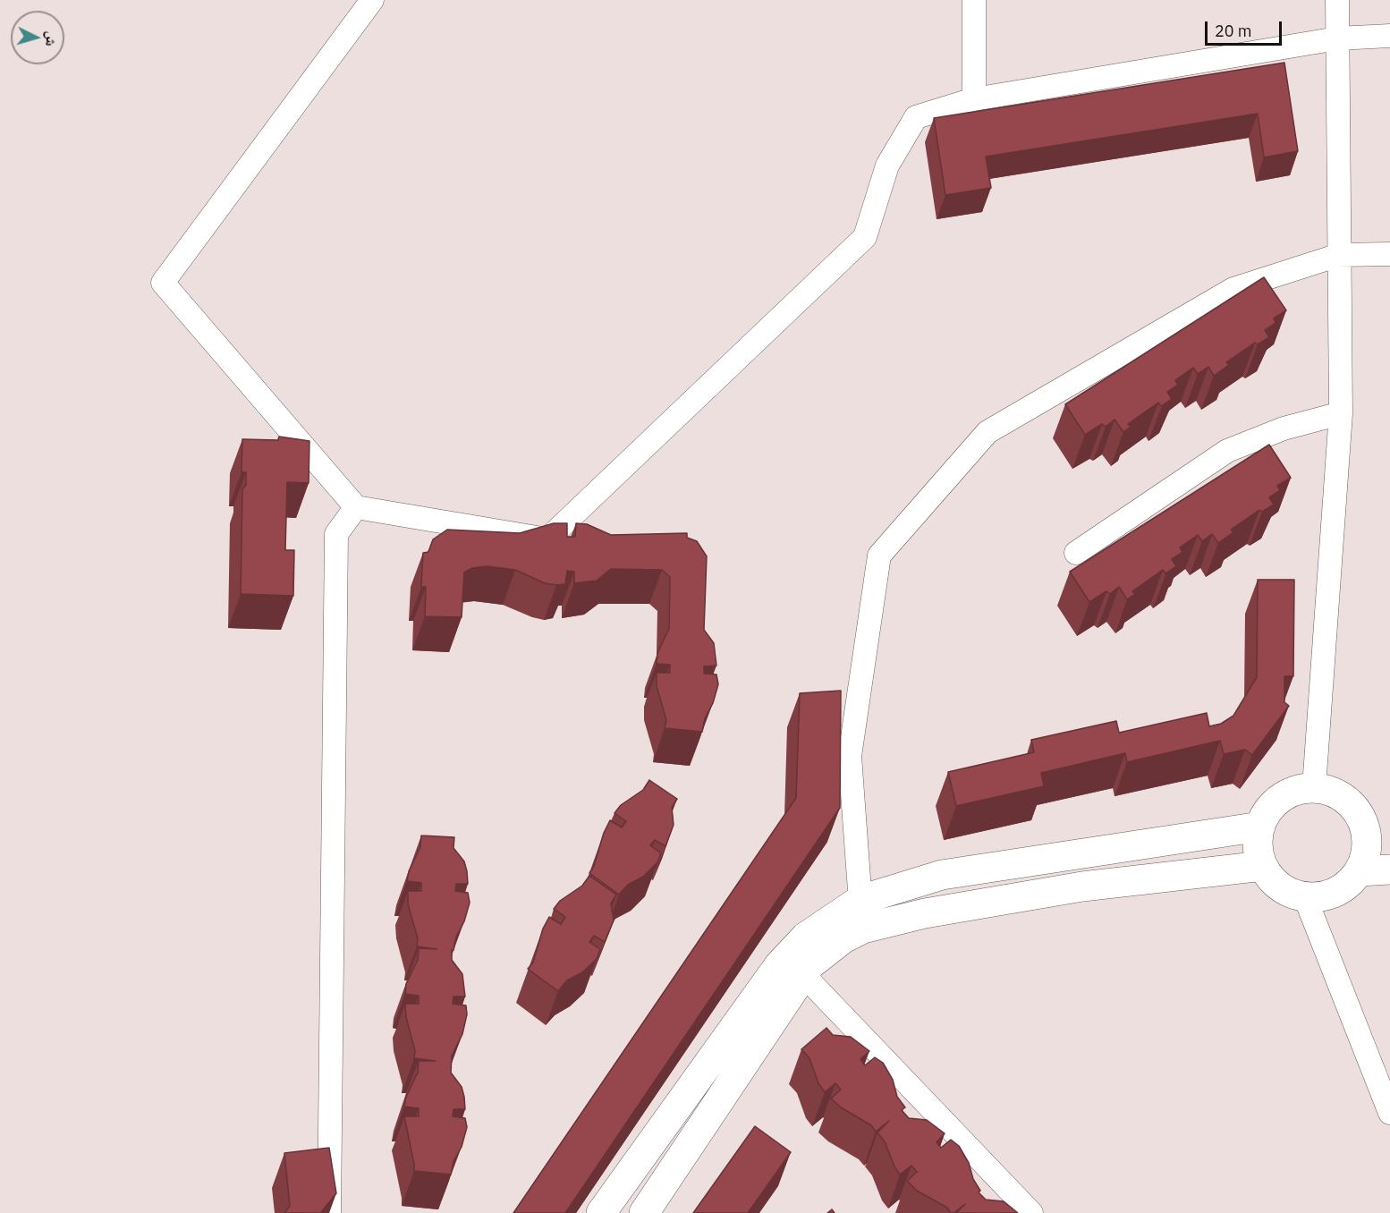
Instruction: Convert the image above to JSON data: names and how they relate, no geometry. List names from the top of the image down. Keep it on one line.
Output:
{"scale_bar":"20 m","north":"right"}
